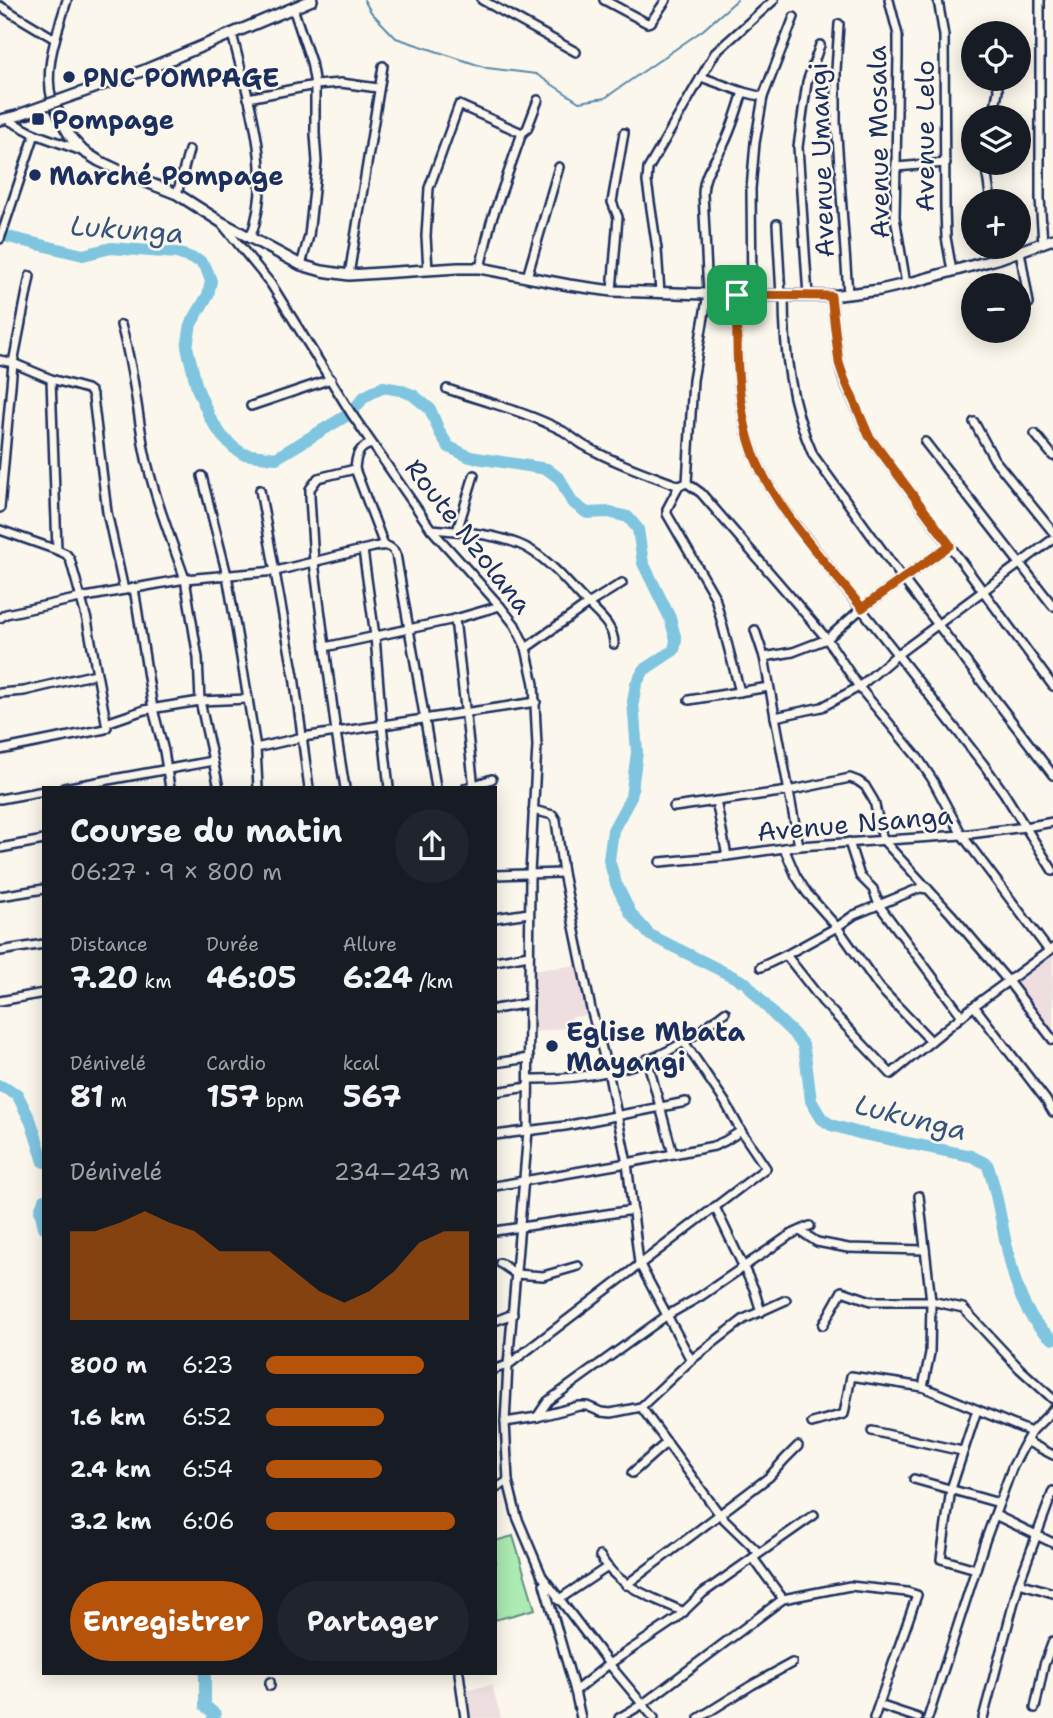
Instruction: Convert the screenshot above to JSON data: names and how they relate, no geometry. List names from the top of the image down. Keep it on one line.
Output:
{"streets":{"street":["Avenue Lelo","Avenue Mosala","Avenue Umangi","Route Nzolana","Avenue Nsanga"]},"water":["Lukunga"],"places":{"other":["PNC POMPAGE","Marché Pompage","Eglise Mbata Mayangi"],"transit":["Pompage"]},"page":{"map_buttons":["+","−"],"heading":["Course du matin","06:27 · 9 × 800 m"],"stats":[["Distance","7.20 km"],["Durée","46:05"],["Allure","6:24 /km"],["Dénivelé","81 m"],["Cardio","157 bpm"],["kcal","567"]],"chart":["Dénivelé","234–243 m"],"list":[{"name":"800 m","note":"6:23"},{"name":"1.6 km","note":"6:52"},{"name":"2.4 km","note":"6:54"},{"name":"3.2 km","note":"6:06"}],"buttons":["Enregistrer","Partager"]}}
